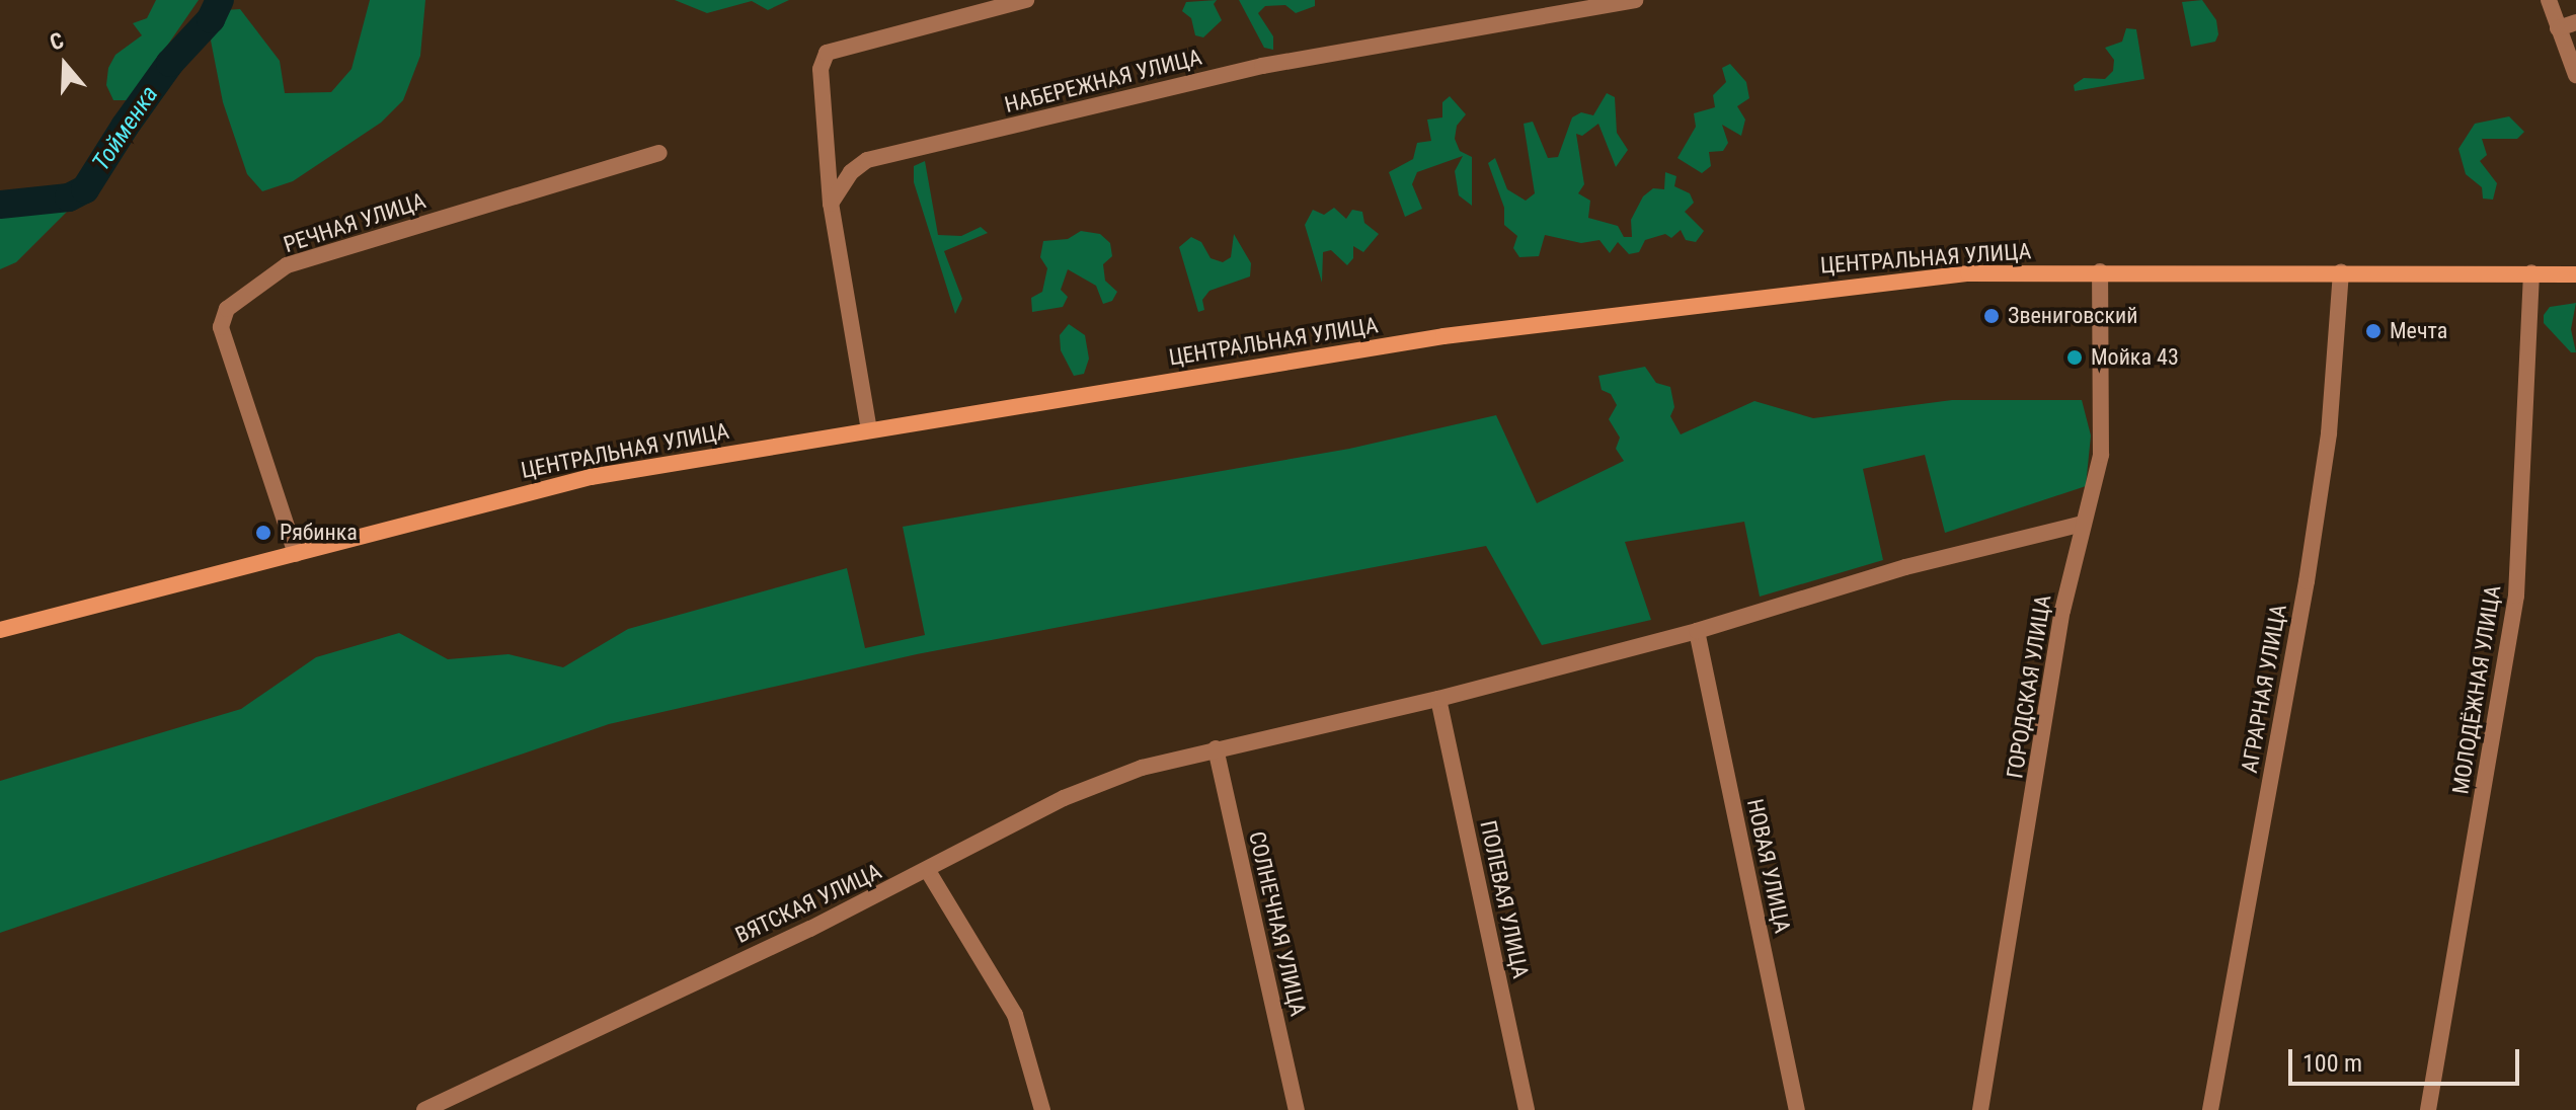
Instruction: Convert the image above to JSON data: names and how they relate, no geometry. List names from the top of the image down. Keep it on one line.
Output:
{"streets":{"street":["НАБЕРЕЖНАЯ УЛИЦА","РЕЧНАЯ УЛИЦА","ЦЕНТРАЛЬНАЯ УЛИЦА","ГОРОДСКАЯ УЛИЦА","АГРАРНАЯ УЛИЦА","МОЛОДЁЖНАЯ УЛИЦА","НОВАЯ УЛИЦА","ПОЛЕВАЯ УЛИЦА","ВЯТСКАЯ УЛИЦА","СОЛНЕЧНАЯ УЛИЦА"]},"crossings":[["РЕЧНАЯ УЛИЦА","ЦЕНТРАЛЬНАЯ УЛИЦА"],["ЦЕНТРАЛЬНАЯ УЛИЦА","ГОРОДСКАЯ УЛИЦА"],["ЦЕНТРАЛЬНАЯ УЛИЦА","АГРАРНАЯ УЛИЦА"],["ЦЕНТРАЛЬНАЯ УЛИЦА","МОЛОДЁЖНАЯ УЛИЦА"],["ГОРОДСКАЯ УЛИЦА","ВЯТСКАЯ УЛИЦА"],["НОВАЯ УЛИЦА","ВЯТСКАЯ УЛИЦА"],["ПОЛЕВАЯ УЛИЦА","ВЯТСКАЯ УЛИЦА"],["ВЯТСКАЯ УЛИЦА","СОЛНЕЧНАЯ УЛИЦА"]],"water":["Тойменка"],"places":["Звениговский","Мечта","Мойка 43","Рябинка"],"scale_bar":"100 m","north":"top"}
